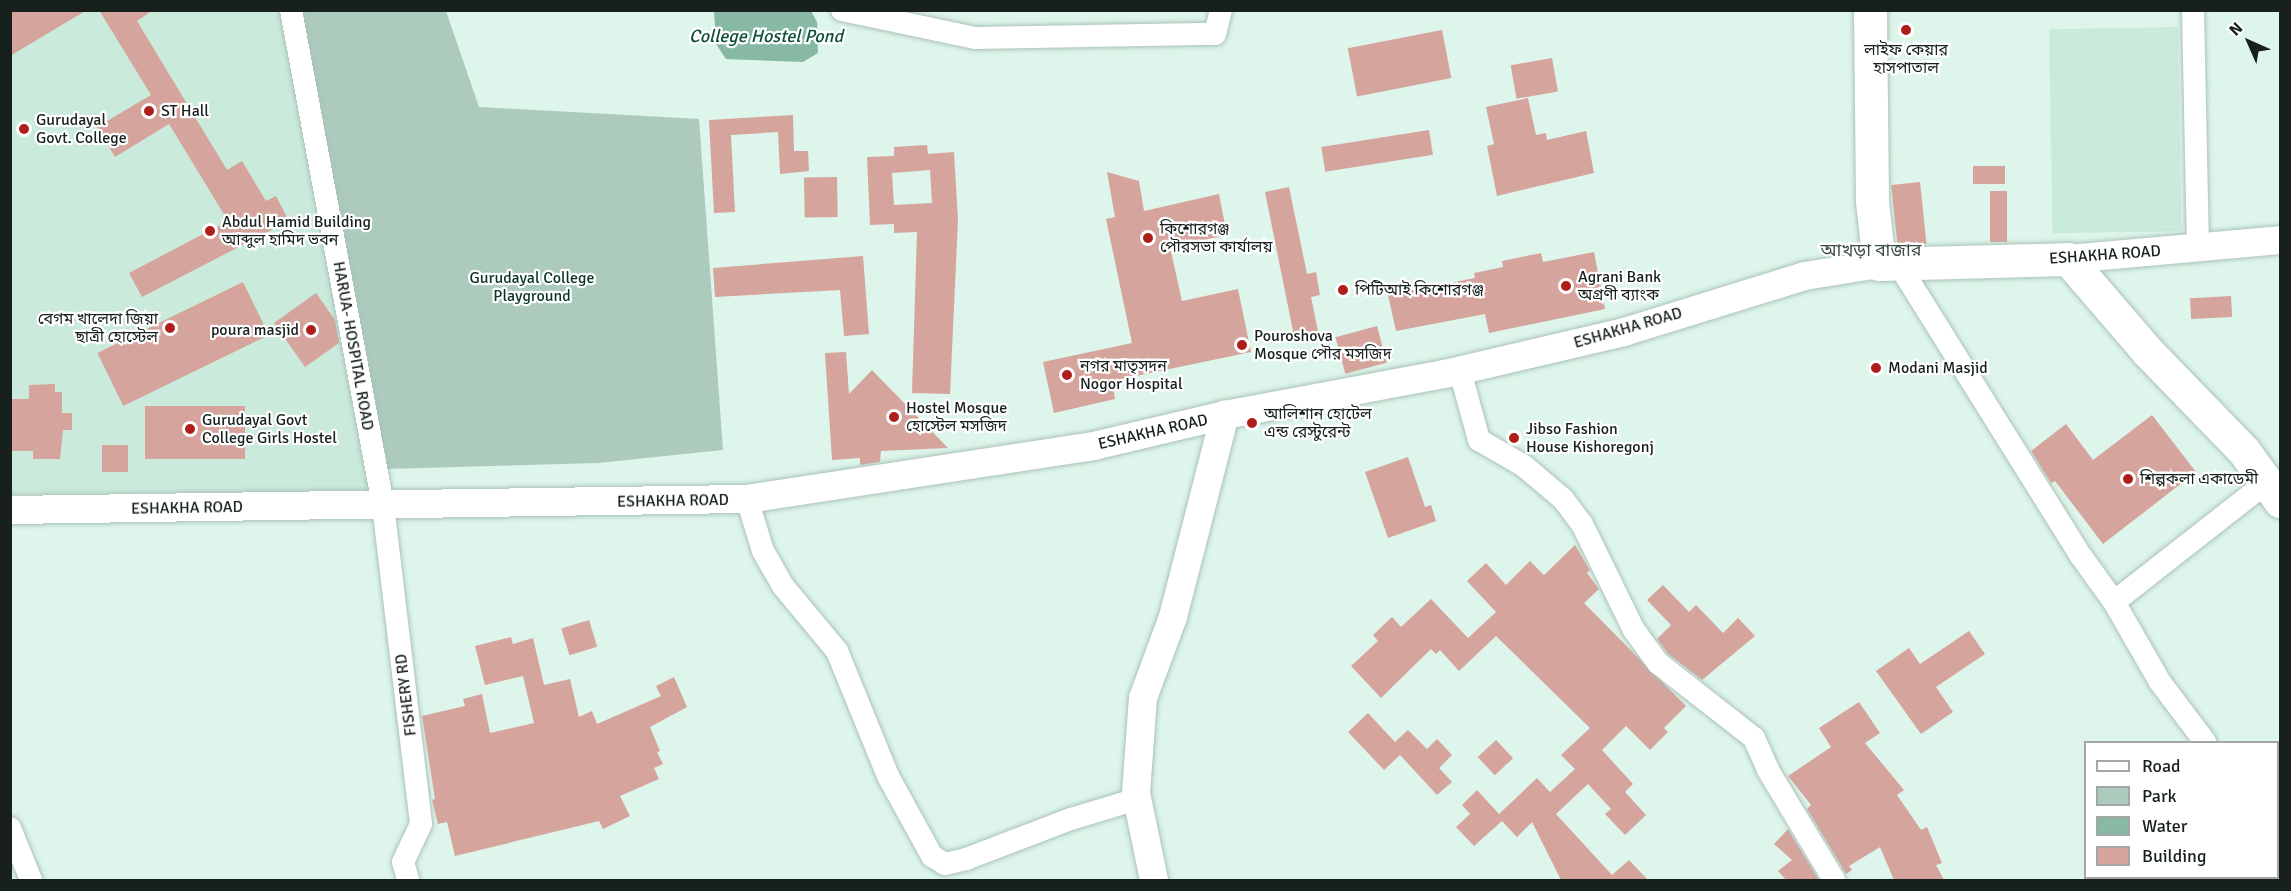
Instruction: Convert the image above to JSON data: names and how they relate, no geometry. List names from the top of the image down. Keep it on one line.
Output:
{"streets":{"main road":["ESHAKHA ROAD"],"street":["HARUA- HOSPITAL ROAD","FISHERY RD"]},"crossings":[["ESHAKHA ROAD","HARUA- HOSPITAL ROAD"],["ESHAKHA ROAD","FISHERY RD"],["HARUA- HOSPITAL ROAD","FISHERY RD"]],"districts":["আখড়া বাজার"],"water":["College Hostel Pond"],"parks":["Gurudayal College Playground"],"places":["লাইফ কেয়ার হাসপাতাল","ST Hall","Gurudayal Govt. College","Abdul Hamid Building আব্দুল হামিদ ভবন","কিশোরগঞ্জ পৌরসভা কার্যালয়","Agrani Bank অগ্রণী ব্যাংক","পিটিআই কিশোরগঞ্জ","বেগম খালেদা জিয়া ছাত্রী হোস্টেল","poura masjid","Pouroshova Mosque পৌর মসজিদ","Modani Masjid","নগর মাতৃসদন Nogor Hospital","Hostel Mosque হোস্টেল মসজিদ","আলিশান হোটেল এন্ড রেস্টুরেন্ট","Gurudayal Govt College Girls Hostel","Jibso Fashion House Kishoregonj","শিল্পকলা একাডেমী"],"legend":["Road","Park","Water","Building"],"north":"top left"}
